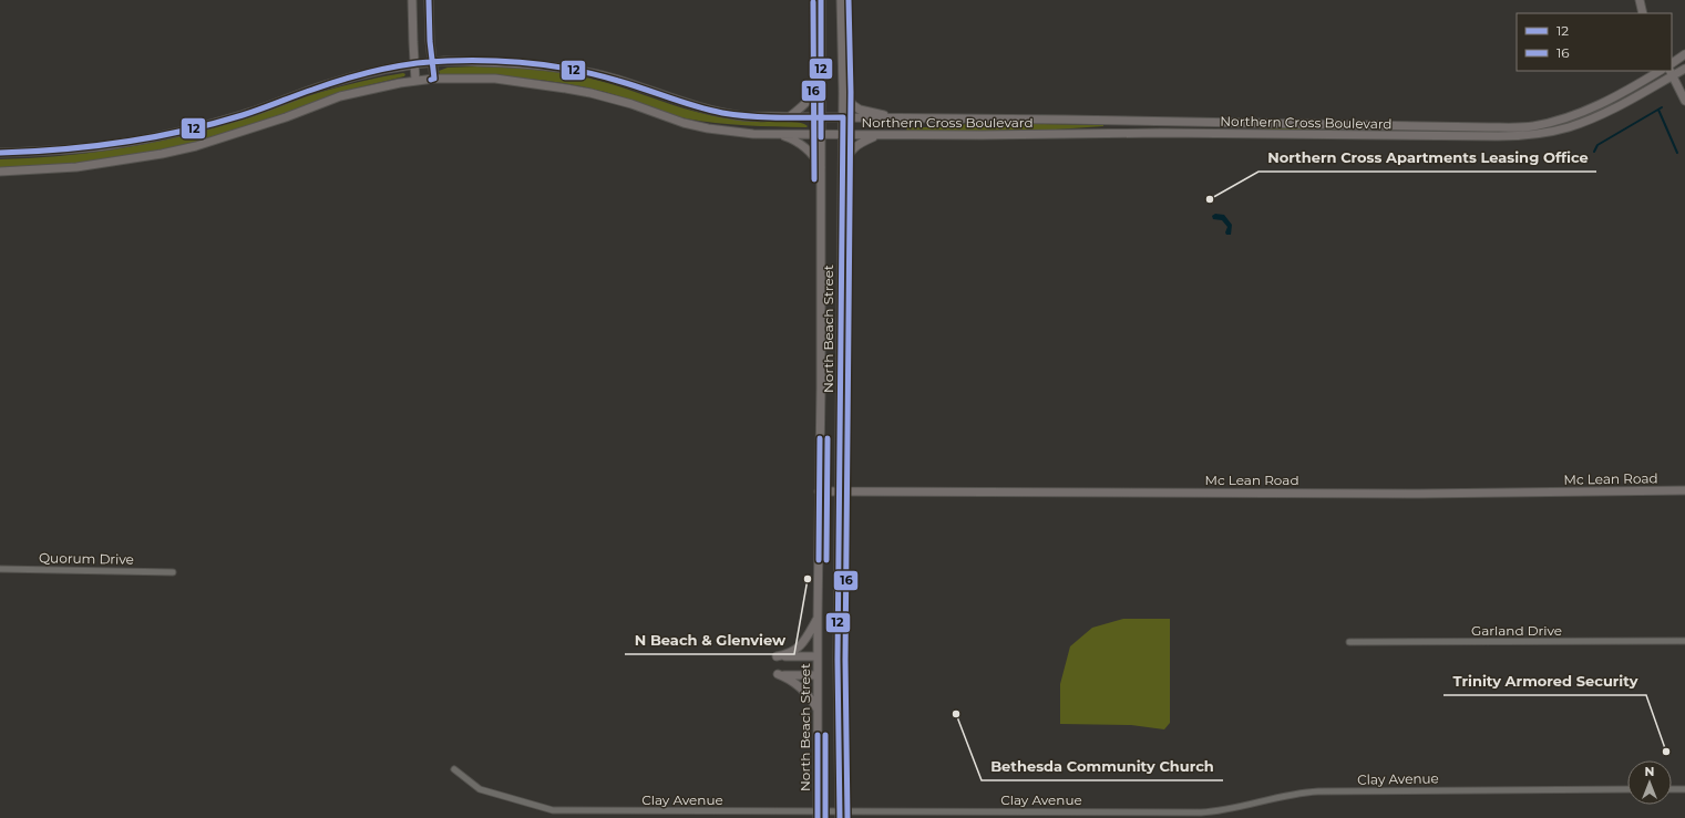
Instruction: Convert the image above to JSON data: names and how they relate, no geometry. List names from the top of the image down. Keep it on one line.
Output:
{"streets":{"street":["Northern Cross Boulevard","North Beach Street","Mc Lean Road","Quorum Drive","Garland Drive","Clay Avenue"]},"crossings":[["Northern Cross Boulevard","North Beach Street"],["North Beach Street","Mc Lean Road"],["North Beach Street","Clay Avenue"]],"places":["Northern Cross Apartments Leasing Office","N Beach & Glenview","Bethesda Community Church","Trinity Armored Security"],"lines":["transit line 12","transit line 16"],"legend":["12","16"],"north":"top"}
